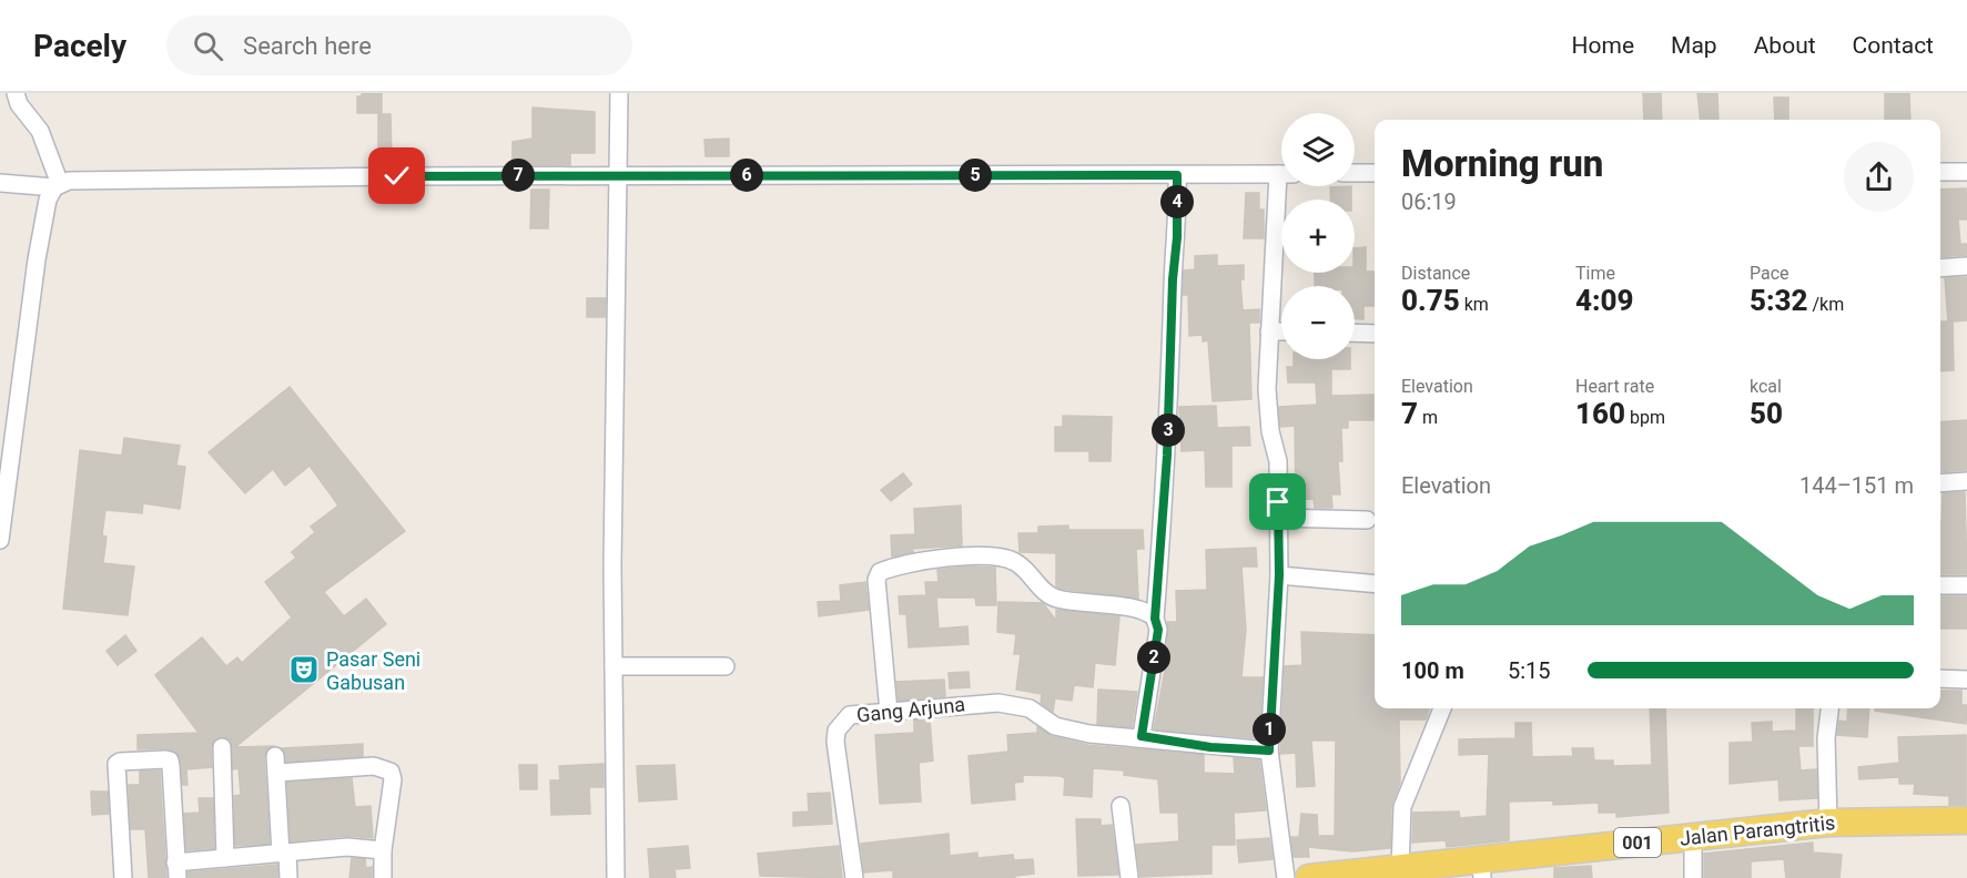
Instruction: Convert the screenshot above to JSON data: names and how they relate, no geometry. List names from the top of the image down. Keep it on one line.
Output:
{"streets":{"main road":["Jalan Parangtritis","001"],"street":["Gang Arjuna"]},"places":{"theatre":["Pasar Seni Gabusan"]},"page":{"header":"Pacely","search":"Search here","nav":["Home","Map","About","Contact"],"map_buttons":["+","−"],"heading":["Morning run","06:19"],"pins":["5","6","7","4","3","2","1"],"stats":[["Distance","0.75 km"],["Time","4:09"],["Pace","5:32 /km"],["Elevation","7 m"],["Heart rate","160 bpm"],["kcal","50"]],"chart":["Elevation","144–151 m"],"list":[{"name":"100 m","note":"5:15"}]}}
